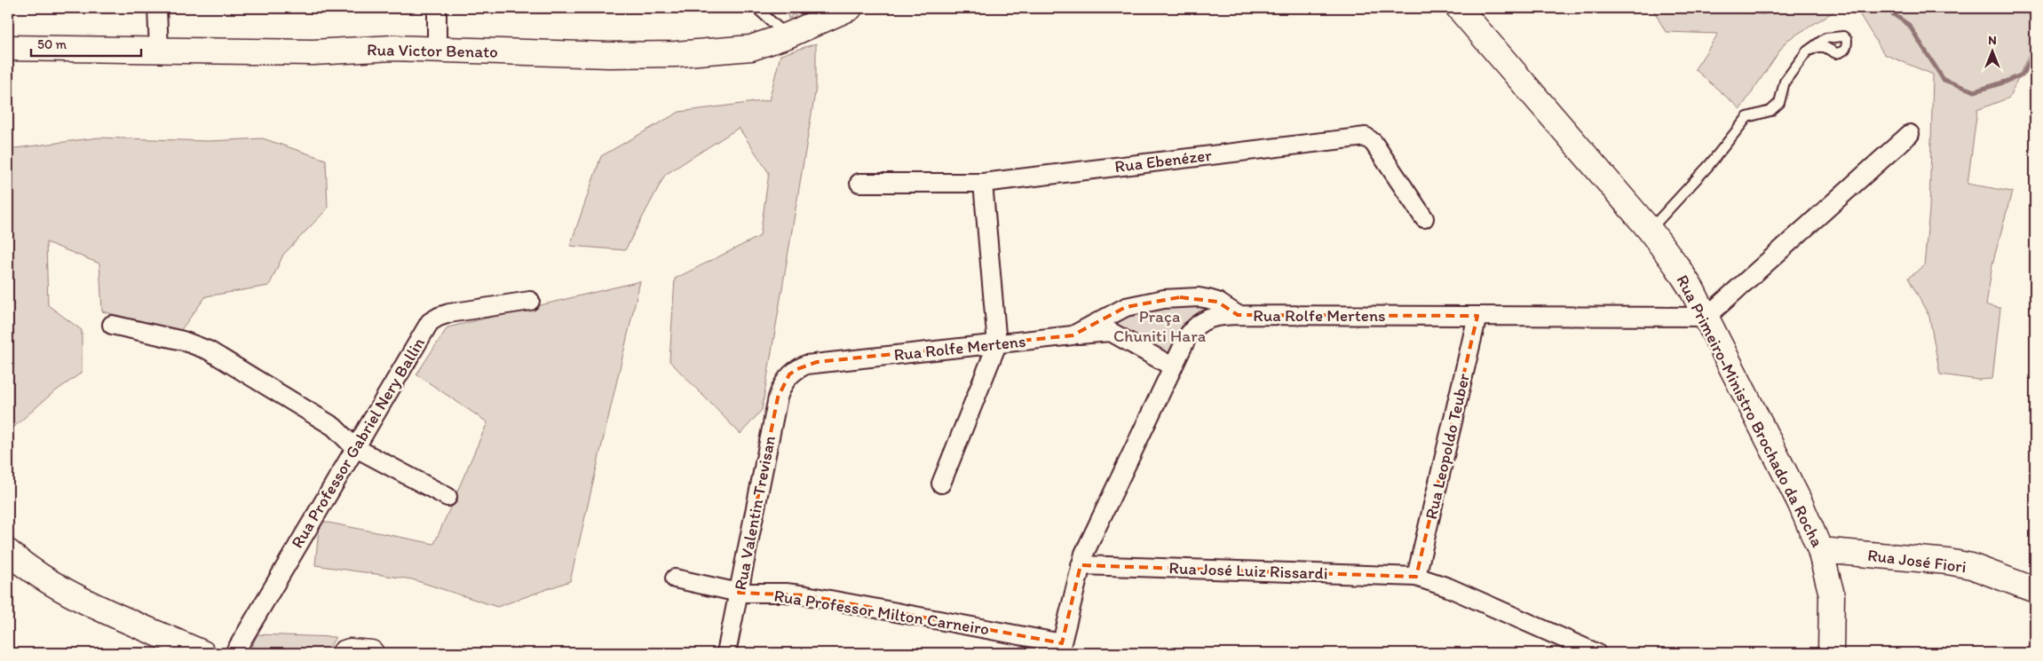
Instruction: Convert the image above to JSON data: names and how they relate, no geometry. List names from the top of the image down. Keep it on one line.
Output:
{"streets":{"street":["Rua Victor Benato","Rua Ebenézer","Rua Rolfe Mertens","Rua Primeiro-Ministro Brochado da Rocha","Rua Professor Gabriel Nery Ballin","Rua Leopoldo Teuber","Rua Valentin Trevisan","Rua José Fiori","Rua José Luiz Rissardi","Rua Professor Milton Carneiro"]},"crossings":[["Rua Rolfe Mertens","Rua Primeiro-Ministro Brochado da Rocha"],["Rua Rolfe Mertens","Rua Leopoldo Teuber"],["Rua Rolfe Mertens","Rua Valentin Trevisan"],["Rua Primeiro-Ministro Brochado da Rocha","Rua José Fiori"],["Rua Leopoldo Teuber","Rua José Luiz Rissardi"],["Rua Valentin Trevisan","Rua Professor Milton Carneiro"]],"parks":["Praça Chuniti Hara"],"scale_bar":"50 m","north":"top"}
